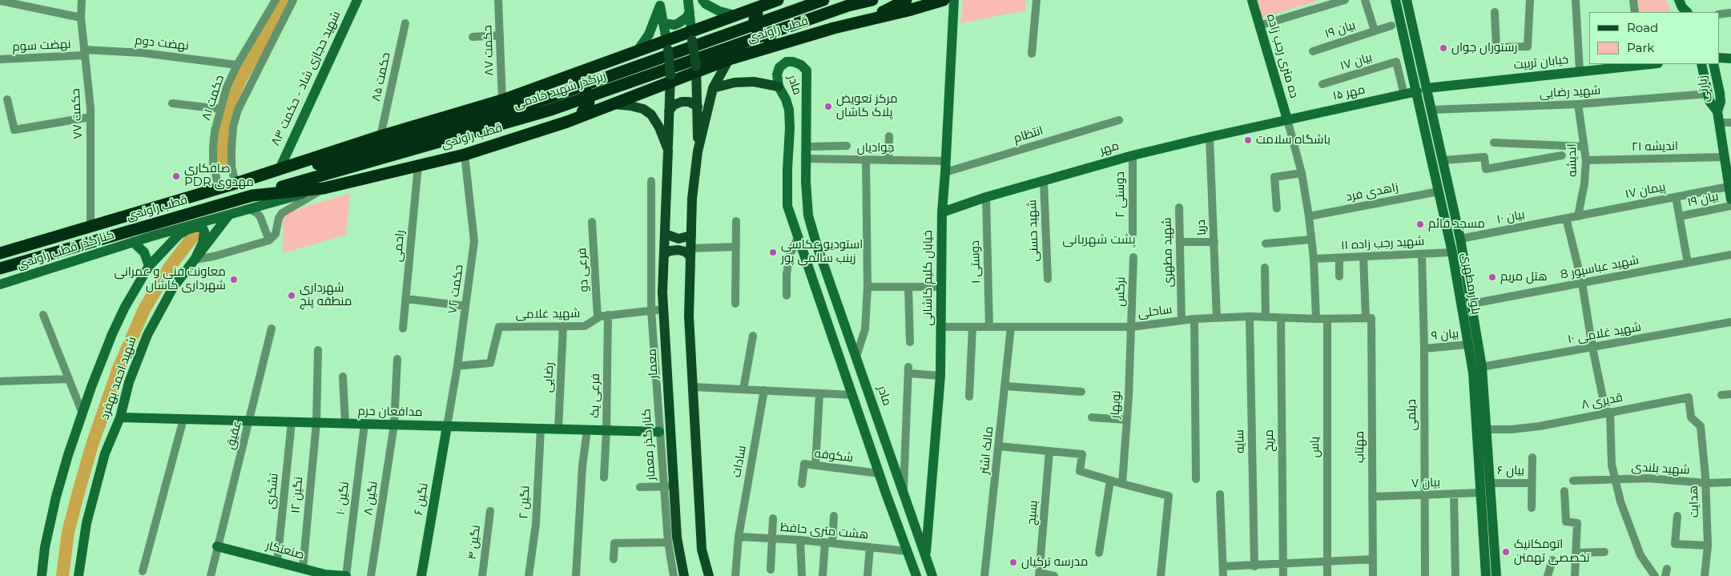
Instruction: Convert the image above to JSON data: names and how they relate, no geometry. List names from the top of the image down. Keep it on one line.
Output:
{"streets":{"highway":["قطب راوندی","زیرگذر شهید خادمی"],"main road":["معمار"],"street":["بیان ۱۹","نهضت دوم","نهضت سوم","حکمت ۸۷","ده متری رجب زاده","بیان ۱۷","خیابان تربیت","حکمت ۸۵","شهید حجازی شاد - حکمت ۸۳","مادر","زیارتی","شهید رضایی","مهر ۱۵","حکمت ۸۱","حکمت ۷۷","انتظام","اندیشه ۲۱","جوادیان","مهر","اندیشه","پیمان ۱۷","زاهدی فرد","دوستی ۲","بیان ۱۰","دریا","شهید حسنی","شهید رجب زاده ۱۱","راحمی","کنارگذر قطب راوندی","شهید مطهری","دوستی ۱","شهید عباسپور 8","فرعی دو","خیابان کلیم کاشانی","بلوار مطهری","حکمت ۷۲","نرگس","ساحلی","شهید غلامی","شهید غلامی ۱۰","بیان ۹","رضایی","شهید احمد بهفرد","فرعی یک","قدیری ۸","نوبهار","مدافعان حرم","دیلمی","عقیق","مریخ","سایه","کنار گذر معمار","یاس","مهتاب","مالک اشتر","شکوفه","سادات","شهید بلندی","بیان ۶","بیان ۷","تشکری","نگین ۱۲","نگین ۱۰","نگین ۸","نگین ۶","هدایت","نگین ۲","بسیج","هشت متری حافظ","نگین ۴","صنعتکار"]},"crossings":[["قطب راوندی","حکمت ۸۷"],["قطب راوندی","حکمت ۸۵"],["قطب راوندی","شهید حجازی شاد - حکمت ۸۳"],["قطب راوندی","زیرگذر شهید خادمی"],["قطب راوندی","حکمت ۸۱"],["قطب راوندی","حکمت ۷۷"],["قطب راوندی","راحمی"],["قطب راوندی","کنارگذر قطب راوندی"],["قطب راوندی","حکمت ۷۲"],["قطب راوندی","معمار"],["نهضت دوم","نهضت سوم"],["نهضت دوم","حکمت ۸۱"],["نهضت دوم","حکمت ۷۷"],["نهضت سوم","حکمت ۷۷"],["ده متری رجب زاده","مهر ۱۵"],["ده متری رجب زاده","مهر"],["بیان ۱۷","مهر ۱۵"],["خیابان تربیت","مهر ۱۵"],["خیابان تربیت","بلوار مطهری"],["مادر","جوادیان"],["مادر","خیابان کلیم کاشانی"],["مادر","شکوفه"],["مادر","هشت متری حافظ"],["زیارتی","شهید رضایی"],["زیارتی","اندیشه ۲۱"],["زیارتی","پیمان ۱۷"],["شهید رضایی","اندیشه"],["شهید رضایی","بلوار مطهری"],["مهر ۱۵","مهر"],["مهر ۱۵","بلوار مطهری"],["انتظام","خیابان کلیم کاشانی"],["اندیشه ۲۱","اندیشه"],["جوادیان","خیابان کلیم کاشانی"],["مهر","دوستی ۲"],["مهر","دریا"],["مهر","شهید حسنی"],["مهر","دوستی ۱"],["مهر","خیابان کلیم کاشانی"],["اندیشه","پیمان ۱۷"],["پیمان ۱۷","بیان ۱۰"],["زاهدی فرد","بلوار مطهری"],["بیان ۱۰","بلوار مطهری"],["دریا","ساحلی"],["شهید رجب زاده ۱۱","بلوار مطهری"],["شهید رجب زاده ۱۱","دیلمی"],["شهید رجب زاده ۱۱","مهتاب"],["شهید مطهری","ساحلی"],["دوستی ۱","ساحلی"],["شهید عباسپور 8","بلوار مطهری"],["فرعی دو","شهید غلامی"],["خیابان کلیم کاشانی","ساحلی"],["بلوار مطهری","شهید غلامی ۱۰"],["بلوار مطهری","بیان ۹"],["بلوار مطهری","قدیری ۸"],["بلوار مطهری","بیان ۶"],["بلوار مطهری","بیان ۷"],["حکمت ۷۲","شهید غلامی"],["حکمت ۷۲","مدافعان حرم"],["حکمت ۷۲","نگین ۶"],["نرگس","ساحلی"],["نرگس","نوبهار"],["ساحلی","نوبهار"],["ساحلی","مریخ"],["ساحلی","سایه"],["ساحلی","یاس"],["ساحلی","مهتاب"],["ساحلی","مالک اشتر"],["شهید غلامی","معمار"],["شهید غلامی","رضایی"],["شهید غلامی","فرعی یک"],["شهید غلامی","کنار گذر معمار"],["بیان ۹","دیلمی"],["معمار","کنار گذر معمار"],["رضایی","مدافعان حرم"],["شهید احمد بهفرد","مدافعان حرم"],["فرعی یک","مدافعان حرم"],["قدیری ۸","هدایت"],["مدافعان حرم","عقیق"],["مدافعان حرم","کنار گذر معمار"],["مدافعان حرم","تشکری"],["مدافعان حرم","نگین ۱۲"],["مدافعان حرم","نگین ۱۰"],["مدافعان حرم","نگین ۸"],["مدافعان حرم","نگین ۶"],["مدافعان حرم","نگین ۲"],["دیلمی","بیان ۷"],["عقیق","صنعتکار"],["مهتاب","بیان ۷"],["سادات","هشت متری حافظ"],["شهید بلندی","هدایت"],["تشکری","صنعتکار"],["نگین ۱۲","صنعتکار"],["نگین ۱۰","صنعتکار"]],"districts":["پشت شهربانی"],"places":["رستوران جوان","مرکز تعویض پلاک کاشان","باشگاه سلامت","صافکاری PDR مهدوی","مسجد قائم","استودیو عکاسی زینب سالمی پور","هتل مریم","معاونت فنی و عمرانی شهرداری کاشان","شهرداری منطقه پنج","اتومکانیک تخصصی تهمتن","مدرسه ترکیان"],"legend":["Road","Park"]}
